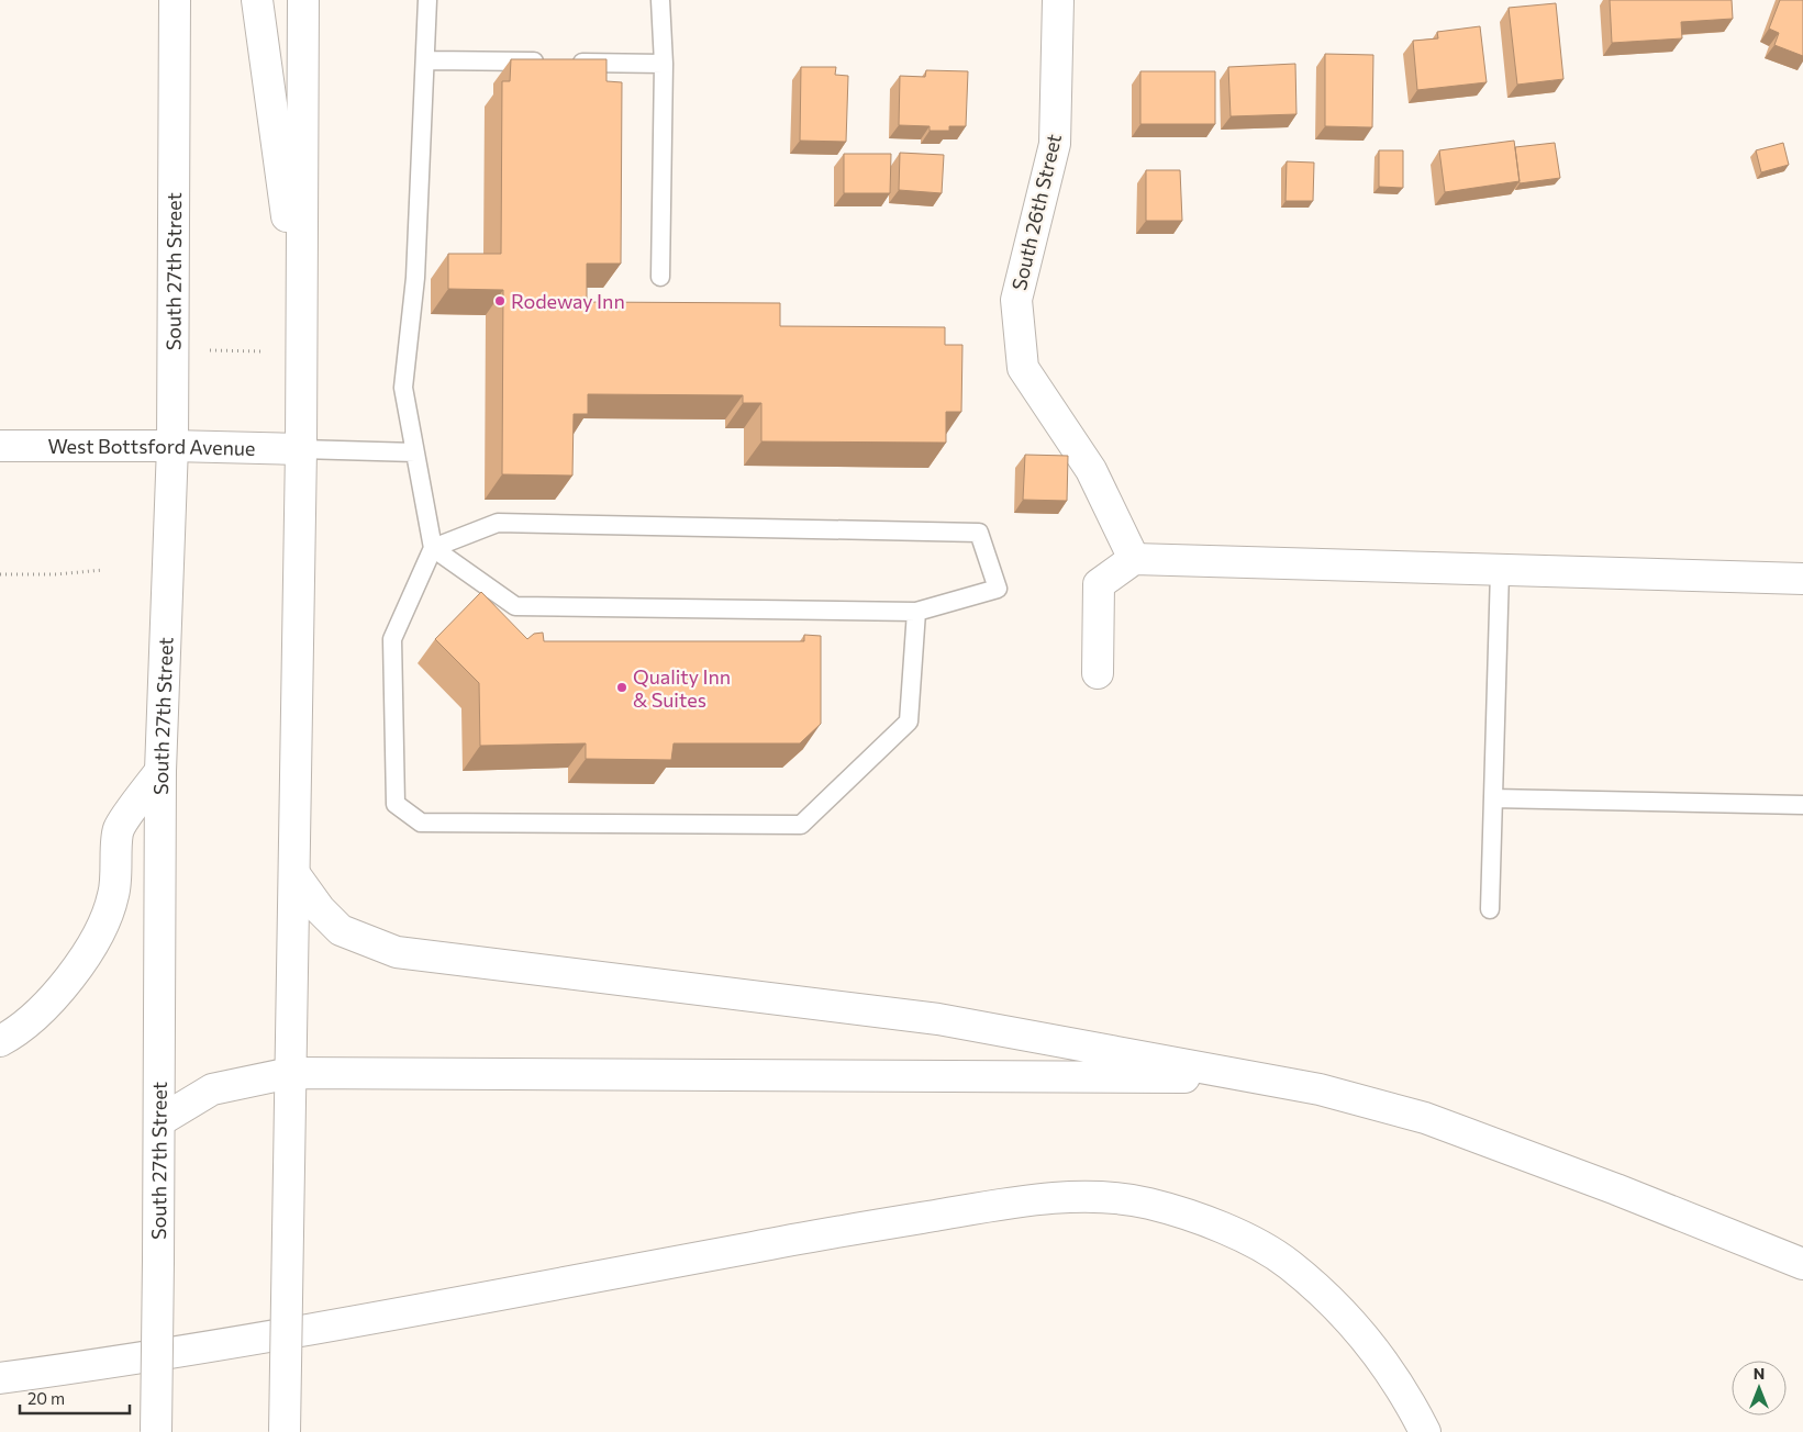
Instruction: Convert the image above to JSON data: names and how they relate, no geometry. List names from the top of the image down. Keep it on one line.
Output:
{"streets":{"main road":["South 26th Street","South 27th Street","West Bottsford Avenue"]},"crossings":[["South 27th Street","West Bottsford Avenue"]],"places":["Rodeway Inn","Quality Inn & Suites"],"scale_bar":"20 m","north":"top"}
